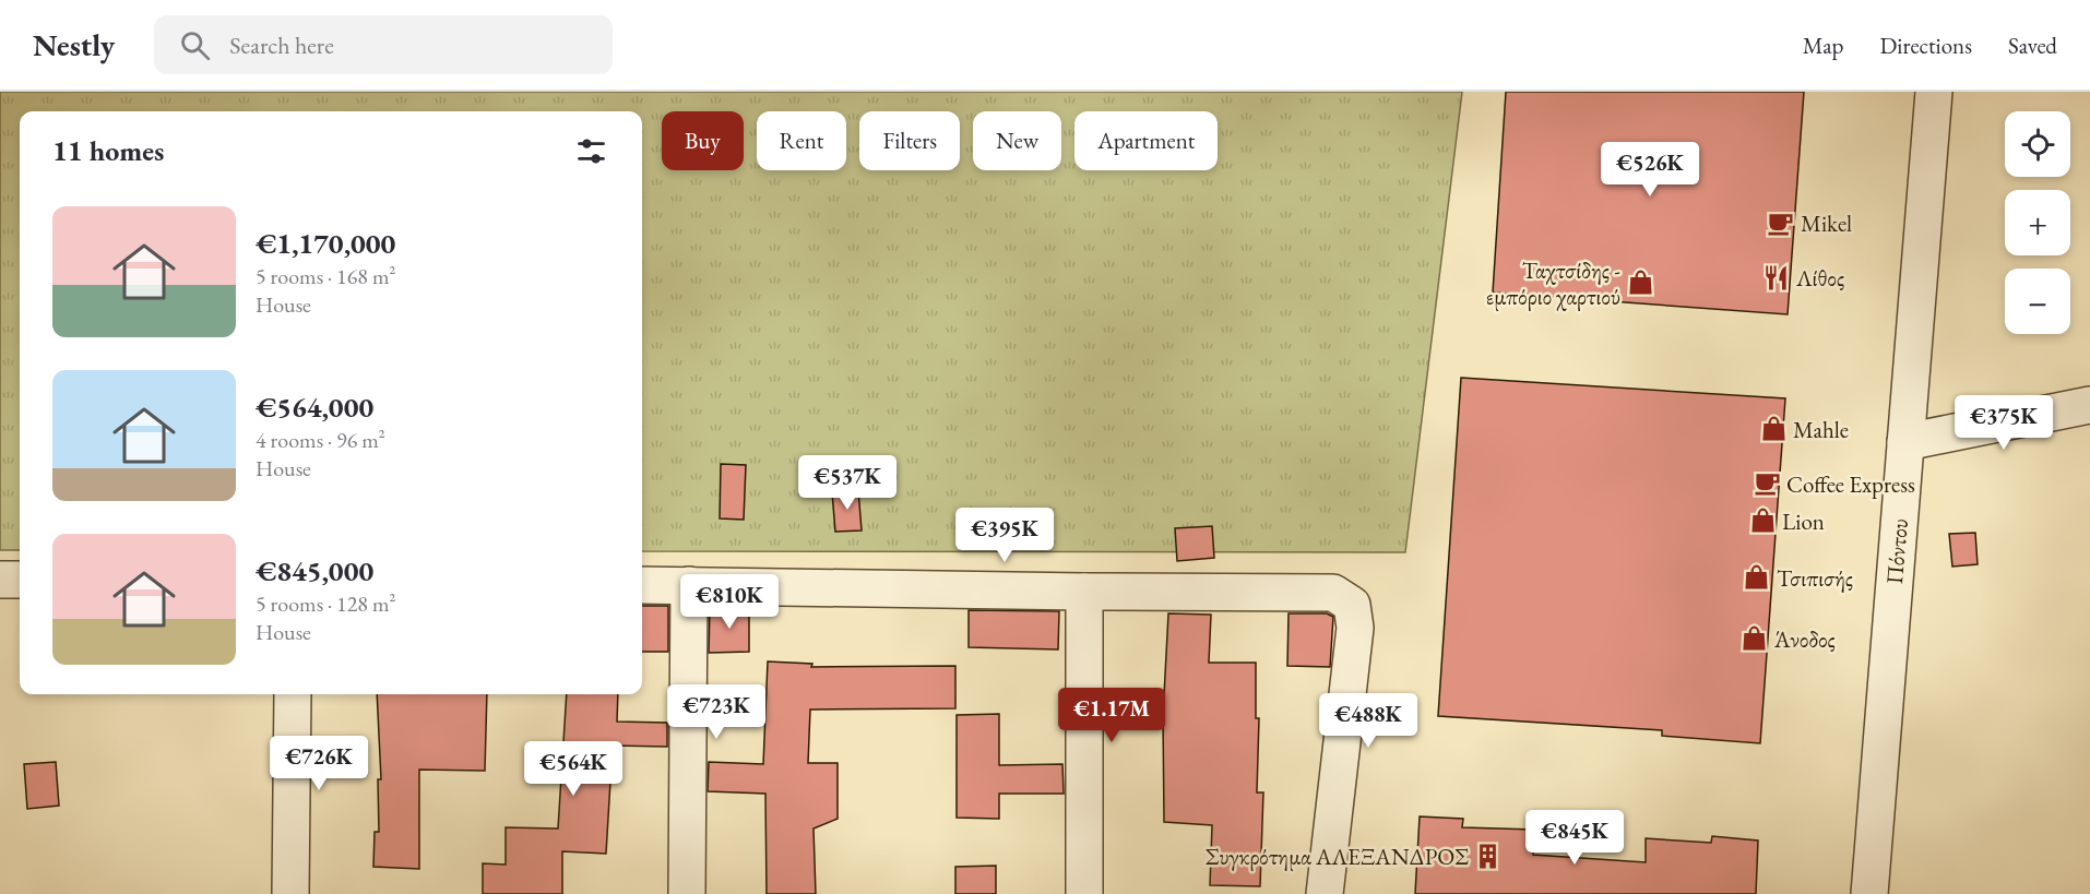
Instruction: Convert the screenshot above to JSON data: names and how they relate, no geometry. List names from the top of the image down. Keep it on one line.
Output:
{"streets":{"street":["Πόντου"]},"places":{"cafe":["Mikel","Coffee Express"],"restaurant":["Λίθος"],"shop":["Ταχτσίδης - εμπόριο χαρτιού","Mahle","Lion","Τσιπισής","Άνοδος"],"building":["Συγκρότημα ΑΛΕΞΑΝΔΡΟΣ"]},"page":{"header":"Nestly","search":"Search here","nav":["Map","Directions","Saved"],"map_buttons":["+","−"],"chip":["Buy","Rent","Filters","New","Apartment"],"heading":"11 homes","price":["€526K","€375K","€537K","€395K","€810K","€723K","€1.17M","€488K","€726K","€564K","€845K"],"list":[{"name":"€1,170,000","note":"5 rooms · 168 m² · House"},{"name":"€564,000","note":"4 rooms · 96 m² · House"},{"name":"€845,000","note":"5 rooms · 128 m² · House"}]}}
